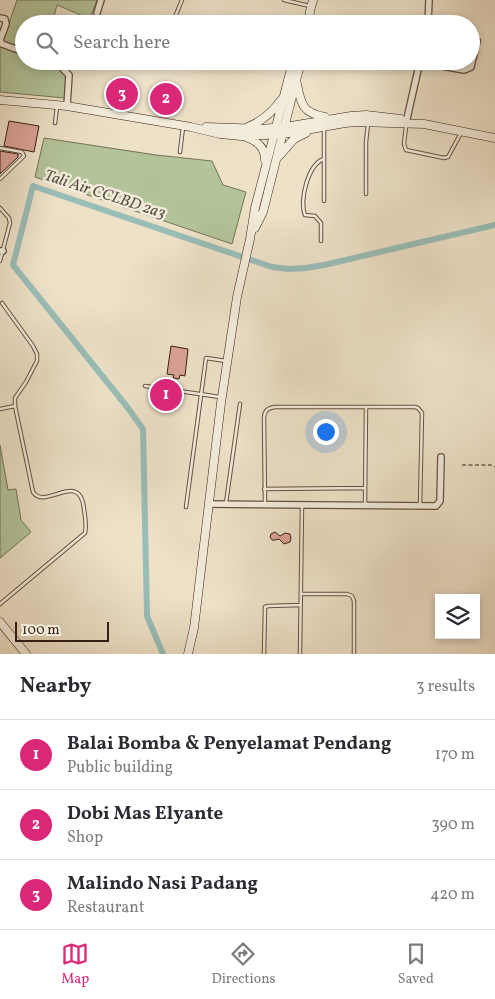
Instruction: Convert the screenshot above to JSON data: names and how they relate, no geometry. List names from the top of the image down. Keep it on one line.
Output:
{"water":["Tali Air CCLBD 2a3"],"scale_bar":"100 m","page":{"search":"Search here","pins":["3","2","1"],"scale":"100 m","heading":["Nearby","3 results"],"list":[{"mark":"1","name":"Balai Bomba & Penyelamat Pendang","note":"Public building","value":"170 m"},{"mark":"2","name":"Dobi Mas Elyante","note":"Shop","value":"390 m"},{"mark":"3","name":"Malindo Nasi Padang","note":"Restaurant","value":"420 m"}],"nav":["Map","Directions","Saved"]}}
